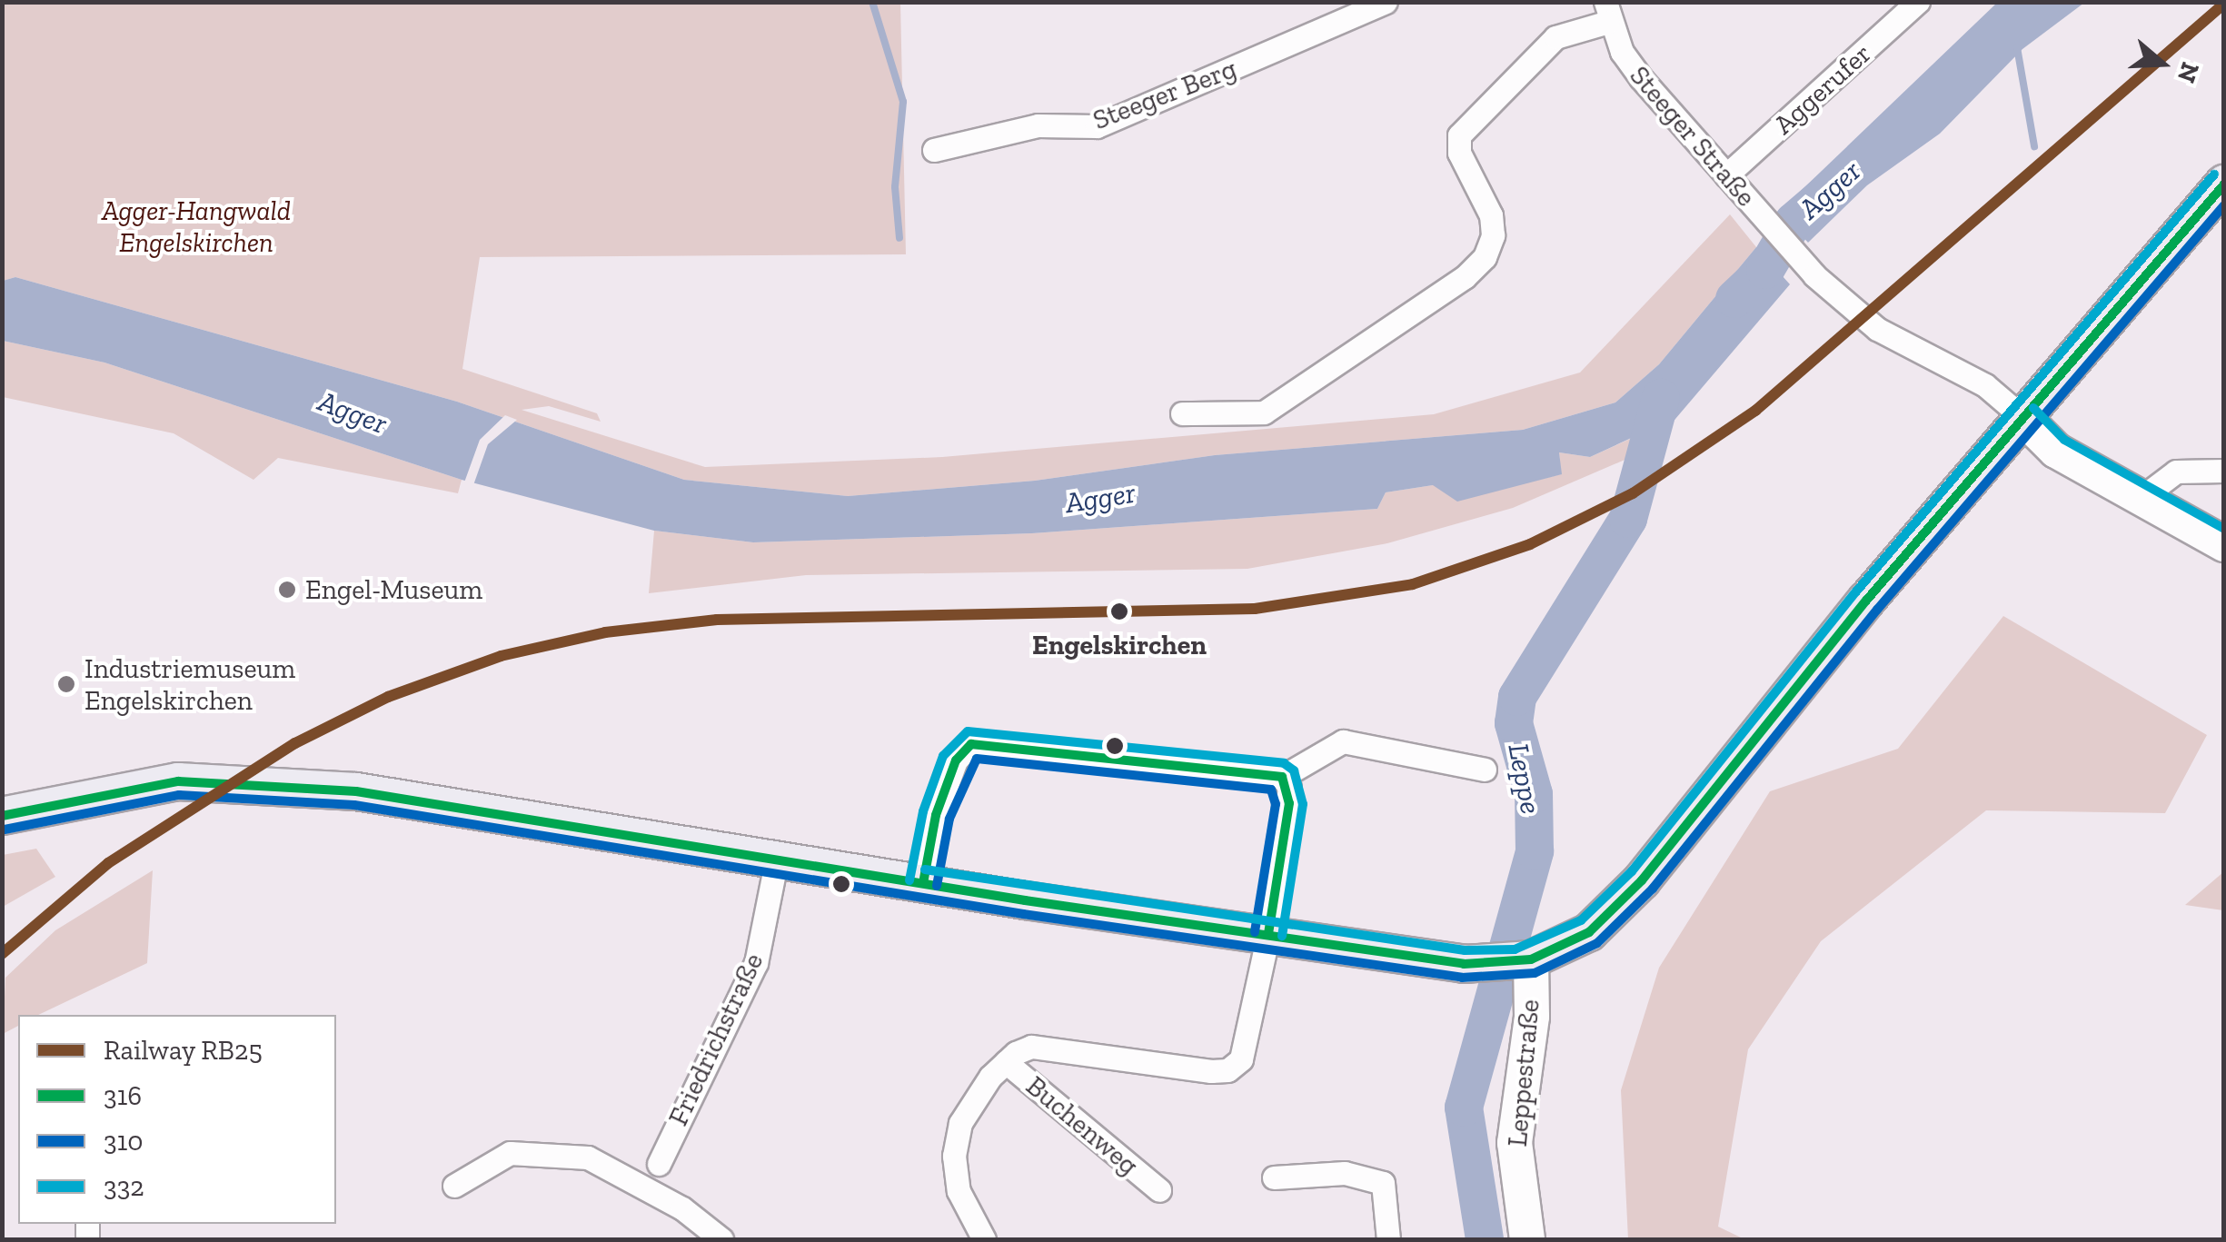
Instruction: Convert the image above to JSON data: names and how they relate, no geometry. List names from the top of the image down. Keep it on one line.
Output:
{"streets":{"main road":["Leppestraße"],"street":["Aggerufer","Steeger Berg","Steeger Straße","Friedrichstraße","Buchenweg"]},"crossings":[["Aggerufer","Steeger Straße"]],"water":["Agger","Leppe"],"parks":["Agger-Hangwald Engelskirchen"],"places":["Engel-Museum","Engelskirchen","Industriemuseum Engelskirchen"],"lines":["rail line RB25","transit line 332","transit line 316","transit line 310"],"legend":["Railway RB25","316","310","332"],"north":"right"}
